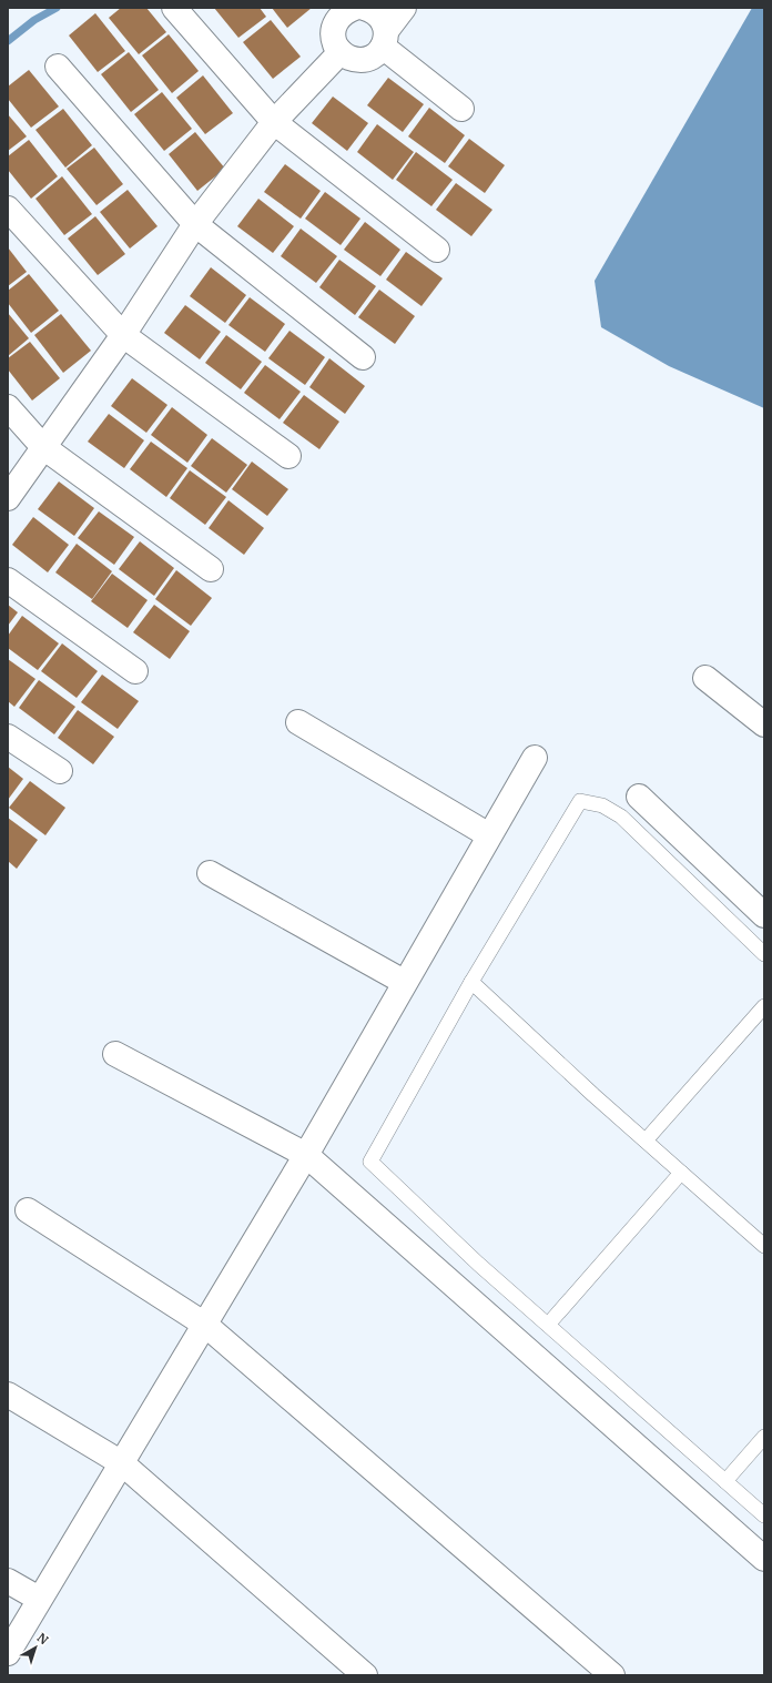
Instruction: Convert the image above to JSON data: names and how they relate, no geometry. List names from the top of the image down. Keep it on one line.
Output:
{"north":"top right"}
